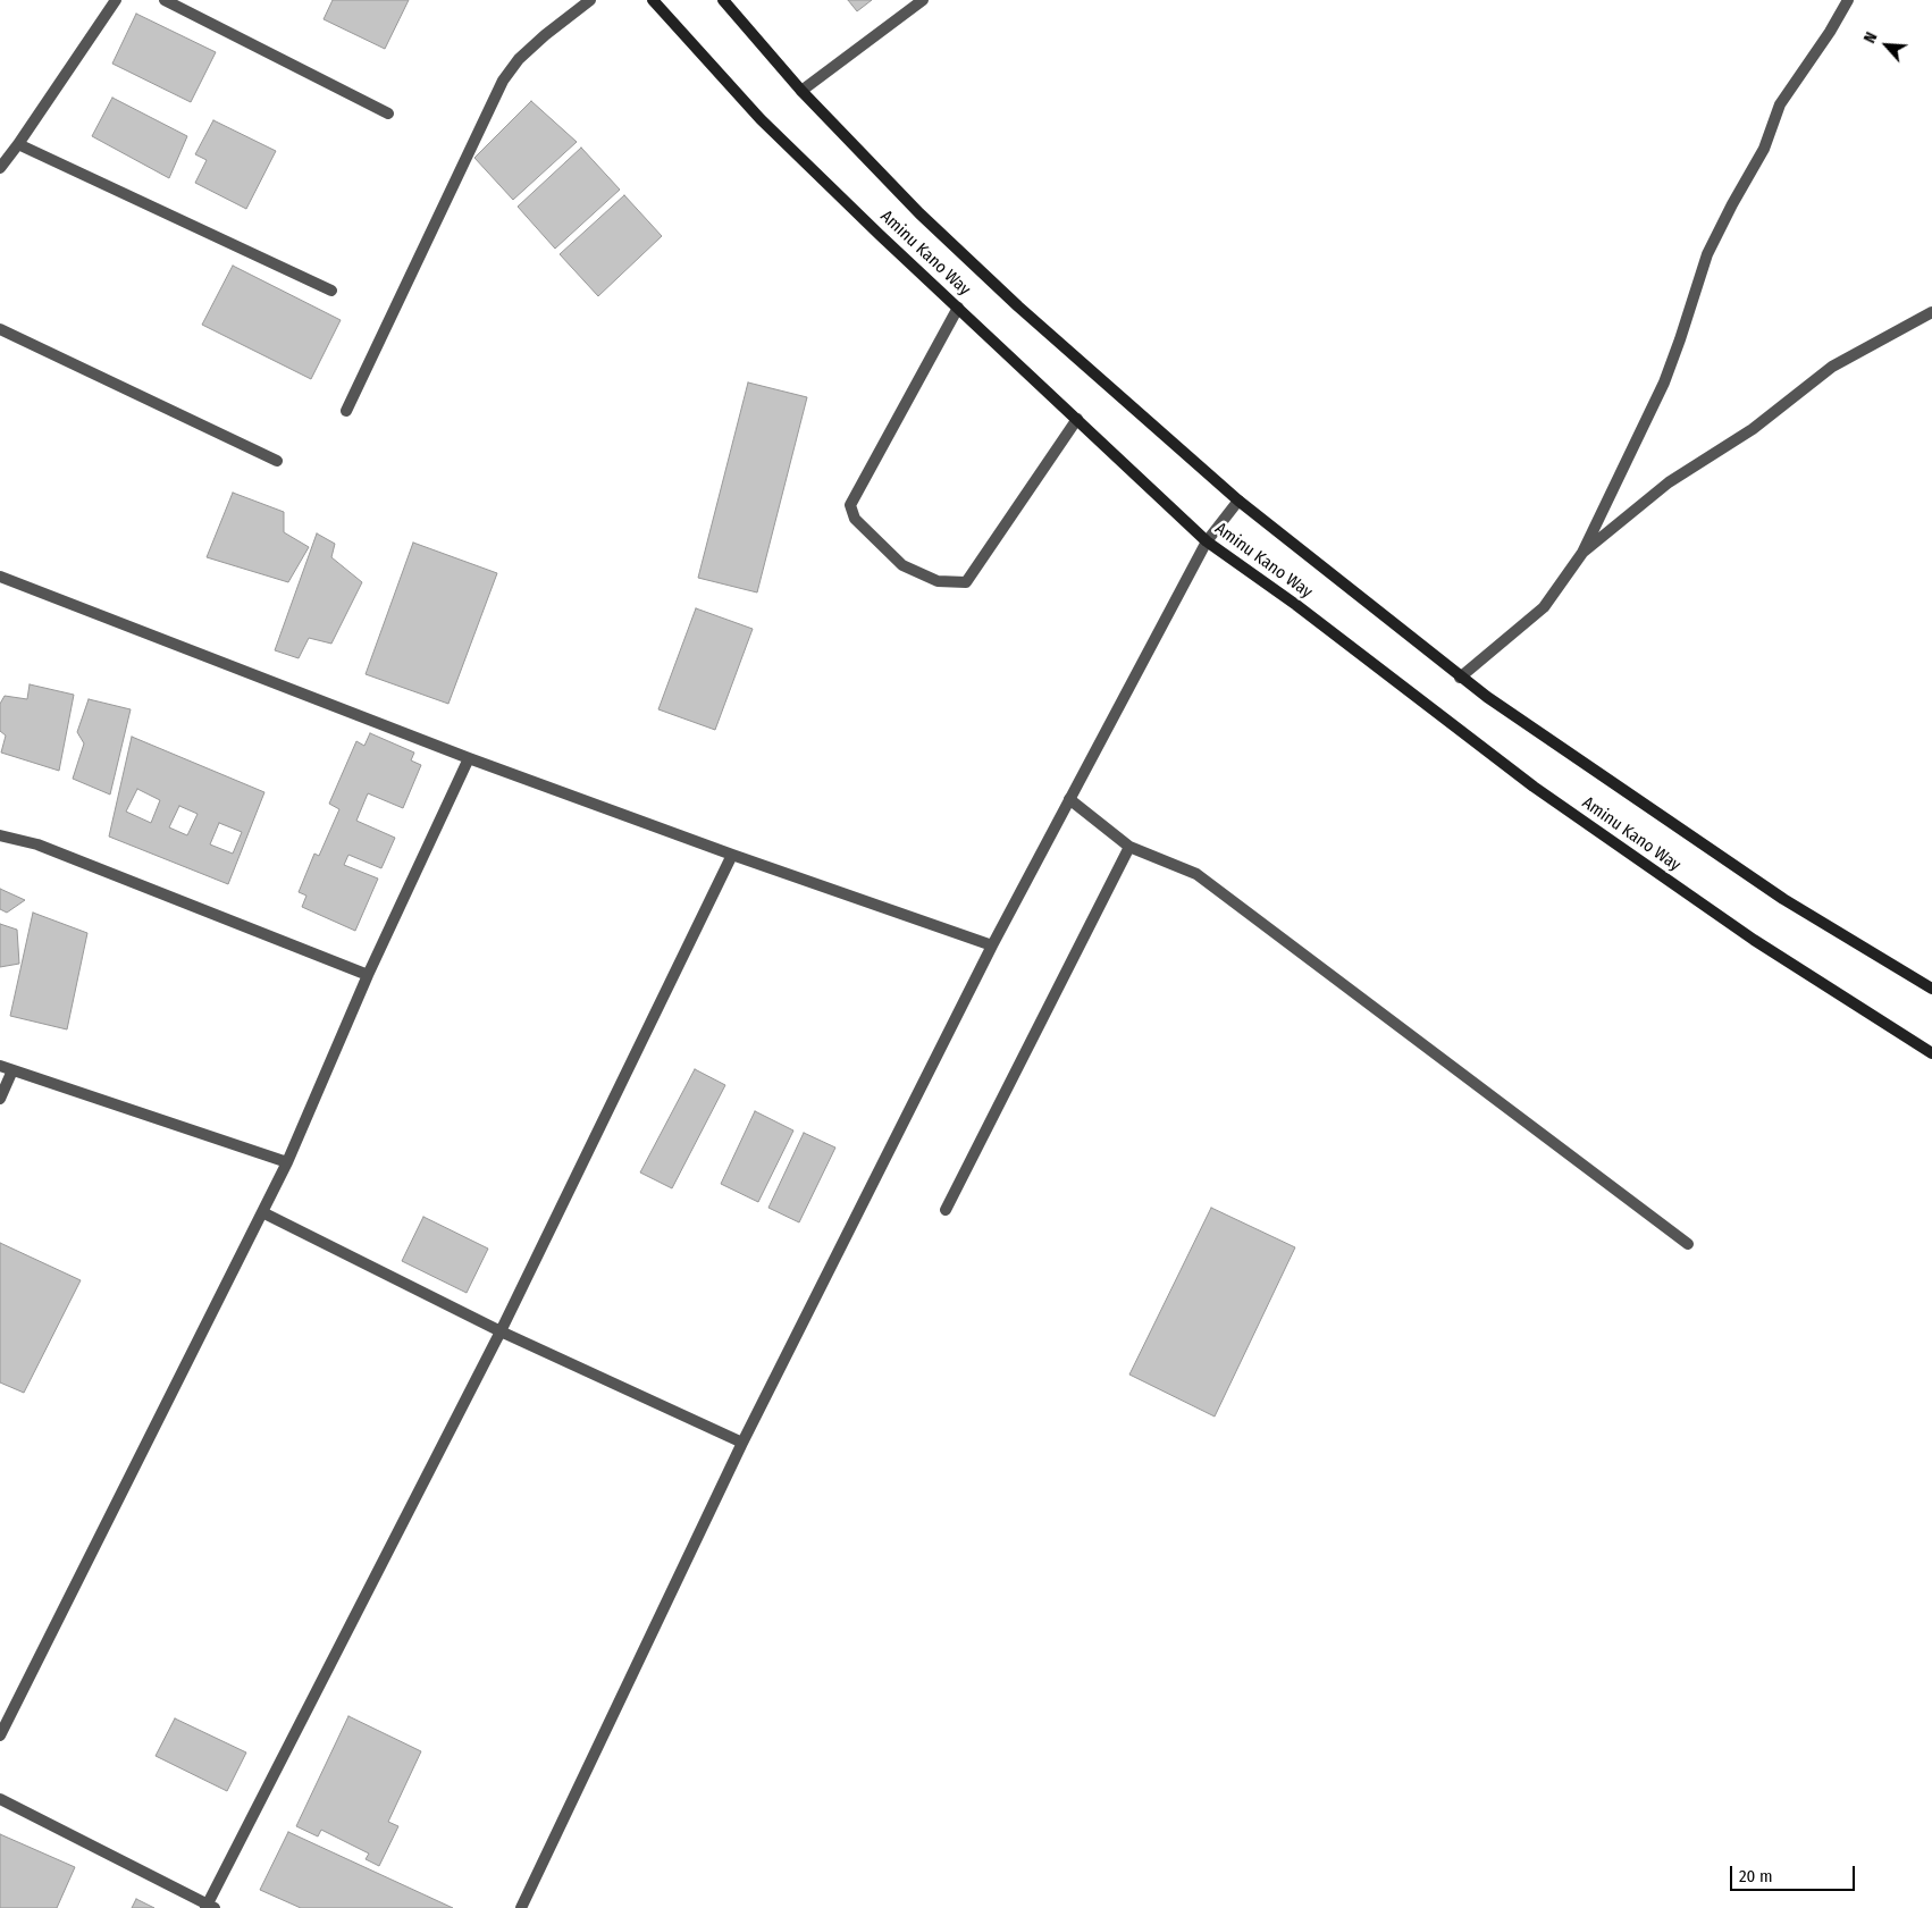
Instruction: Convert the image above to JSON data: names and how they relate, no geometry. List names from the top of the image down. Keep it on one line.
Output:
{"streets":{"main road":["Aminu Kano Way"]},"scale_bar":"20 m","north":"top left"}
